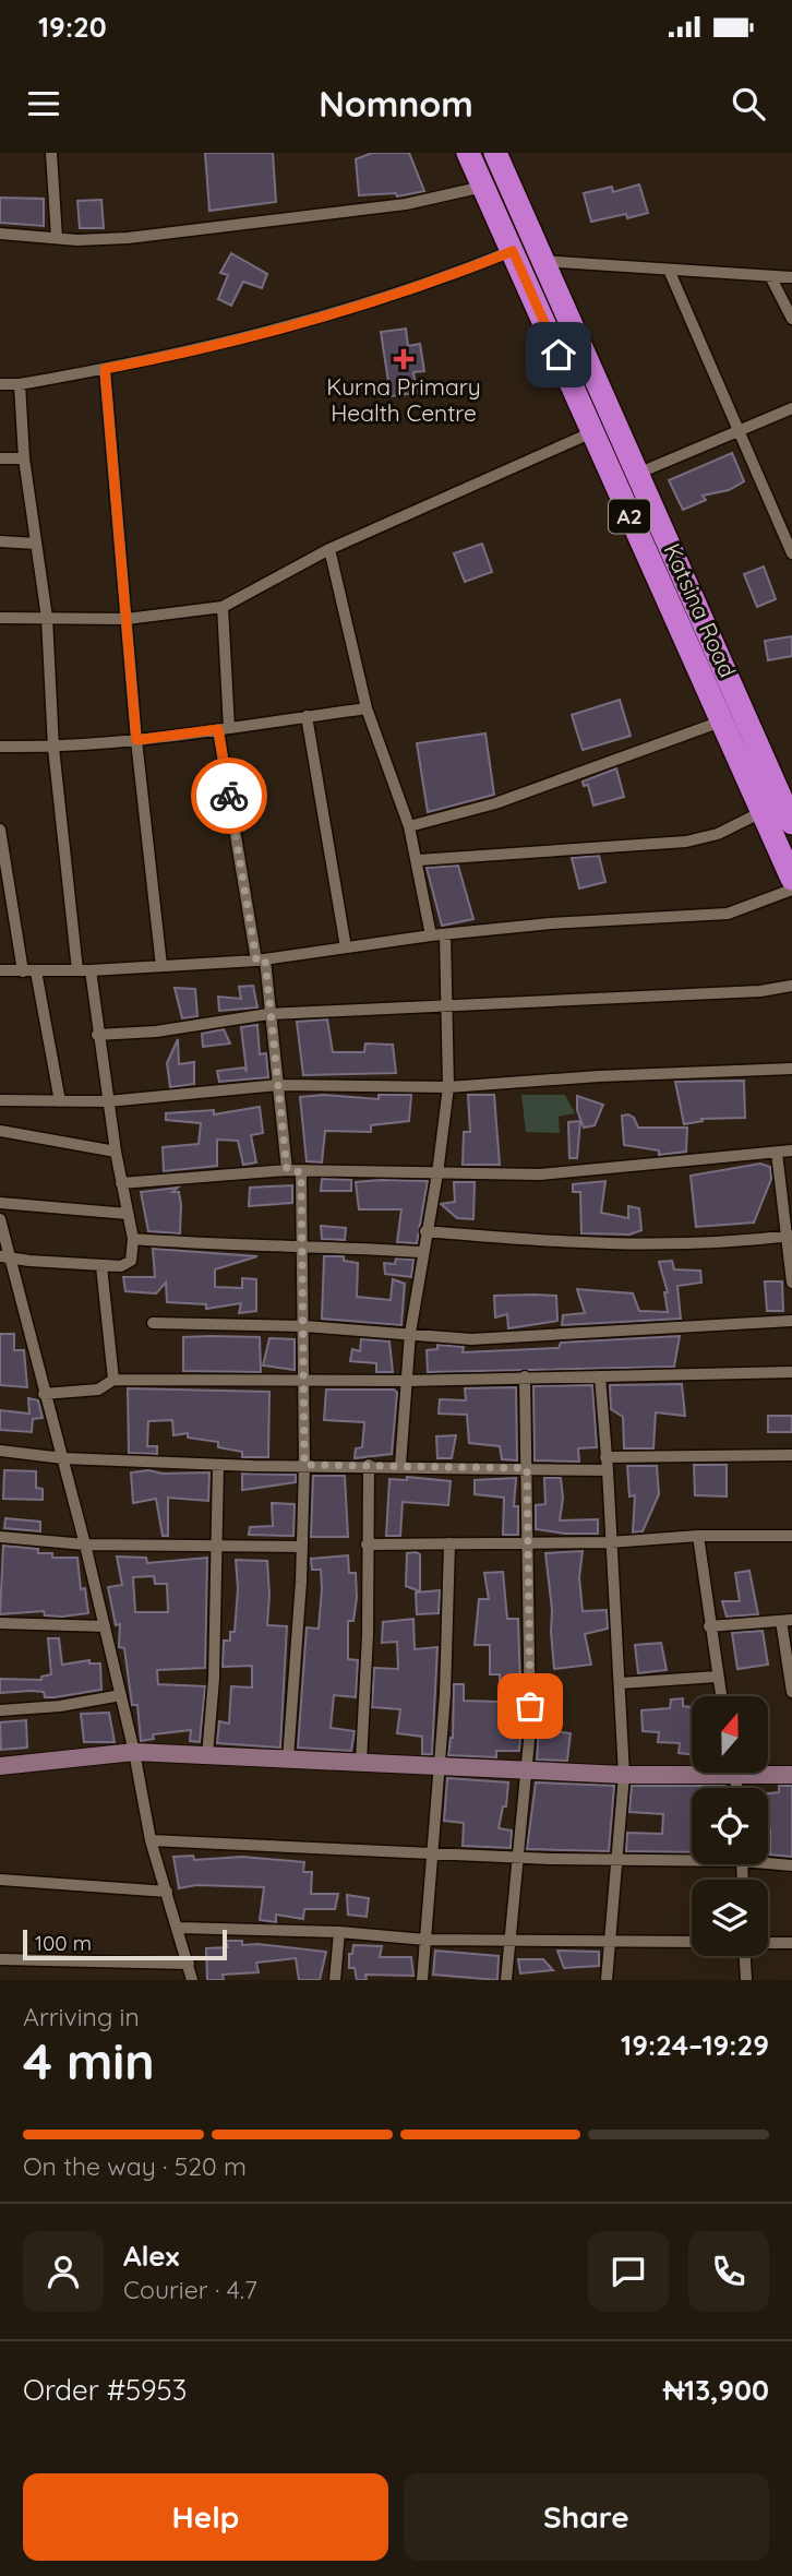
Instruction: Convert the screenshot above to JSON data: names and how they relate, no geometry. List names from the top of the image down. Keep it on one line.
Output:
{"streets":{"highway":["A2","Katsina Road"]},"places":{"health":["Kurna Primary Health Centre"]},"scale_bar":"100 m","north":"top","page":{"status":"19:20","header":"Nomnom","scale":"100 m","heading":["4 min","Arriving in","19:24–19:29"],"panel":["Alex","Courier · 4.7","Order #5953","₦13,900"],"bar":"On the way · 520 m","buttons":["Help","Share"]}}
